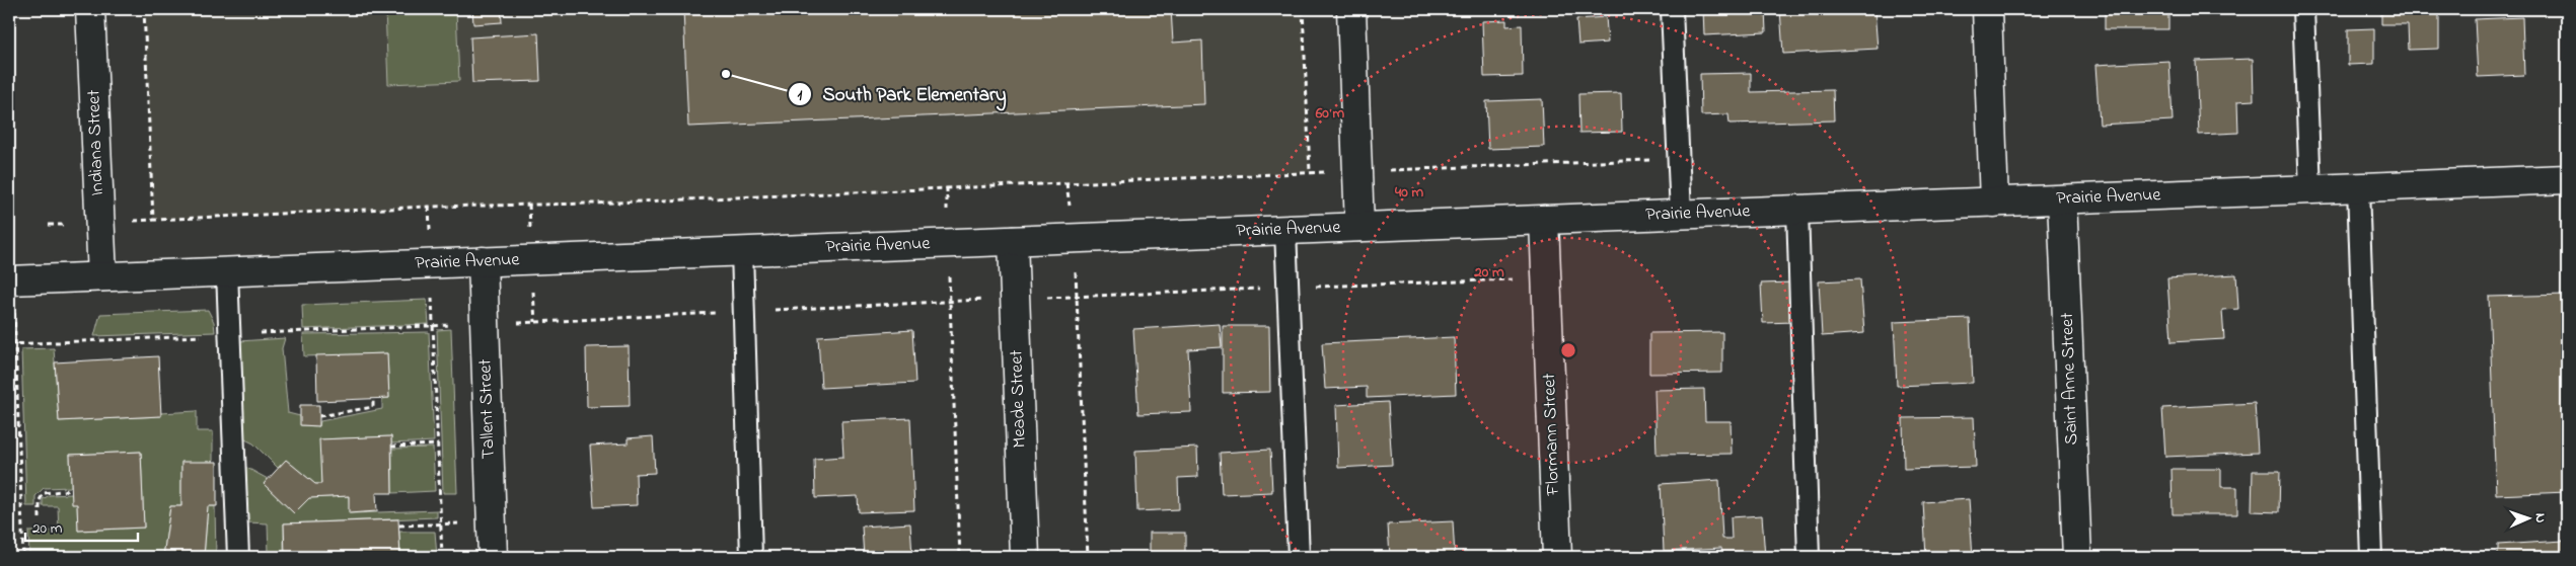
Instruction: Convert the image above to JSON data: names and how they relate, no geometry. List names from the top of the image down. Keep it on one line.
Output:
{"streets":{"street":["Indiana Street","Prairie Avenue","Saint Anne Street","Meade Street","Tallent Street","Flormann Street"]},"crossings":[["Indiana Street","Prairie Avenue"],["Prairie Avenue","Saint Anne Street"],["Prairie Avenue","Meade Street"],["Prairie Avenue","Tallent Street"],["Prairie Avenue","Flormann Street"]],"places":["South Park Elementary"],"scale_bar":"20 m","north":"right","rings":["60 m","40 m","20 m"]}
